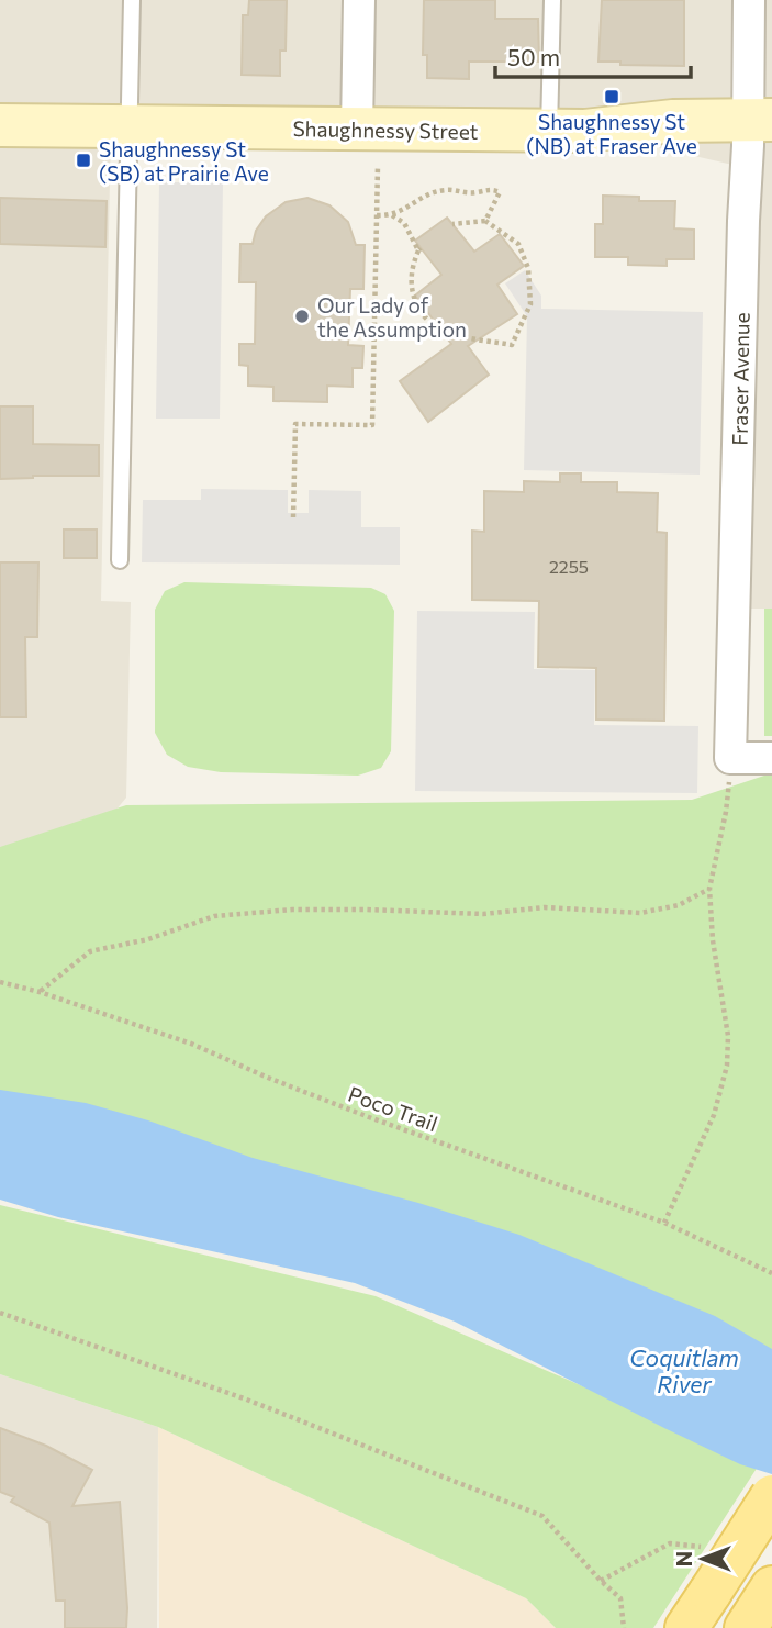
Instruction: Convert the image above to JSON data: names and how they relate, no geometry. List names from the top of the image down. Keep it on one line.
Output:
{"streets":{"main road":["Shaughnessy Street"],"street":["Fraser Avenue"],"path":["Poco Trail"]},"crossings":[["Shaughnessy Street","Fraser Avenue"]],"water":["Coquitlam River"],"places":{"transit":["Shaughnessy St (NB) at Fraser Ave","Shaughnessy St (SB) at Prairie Ave"],"other":["Our Lady of the Assumption"]},"house_numbers":["2255"],"scale_bar":"50 m","north":"left"}
